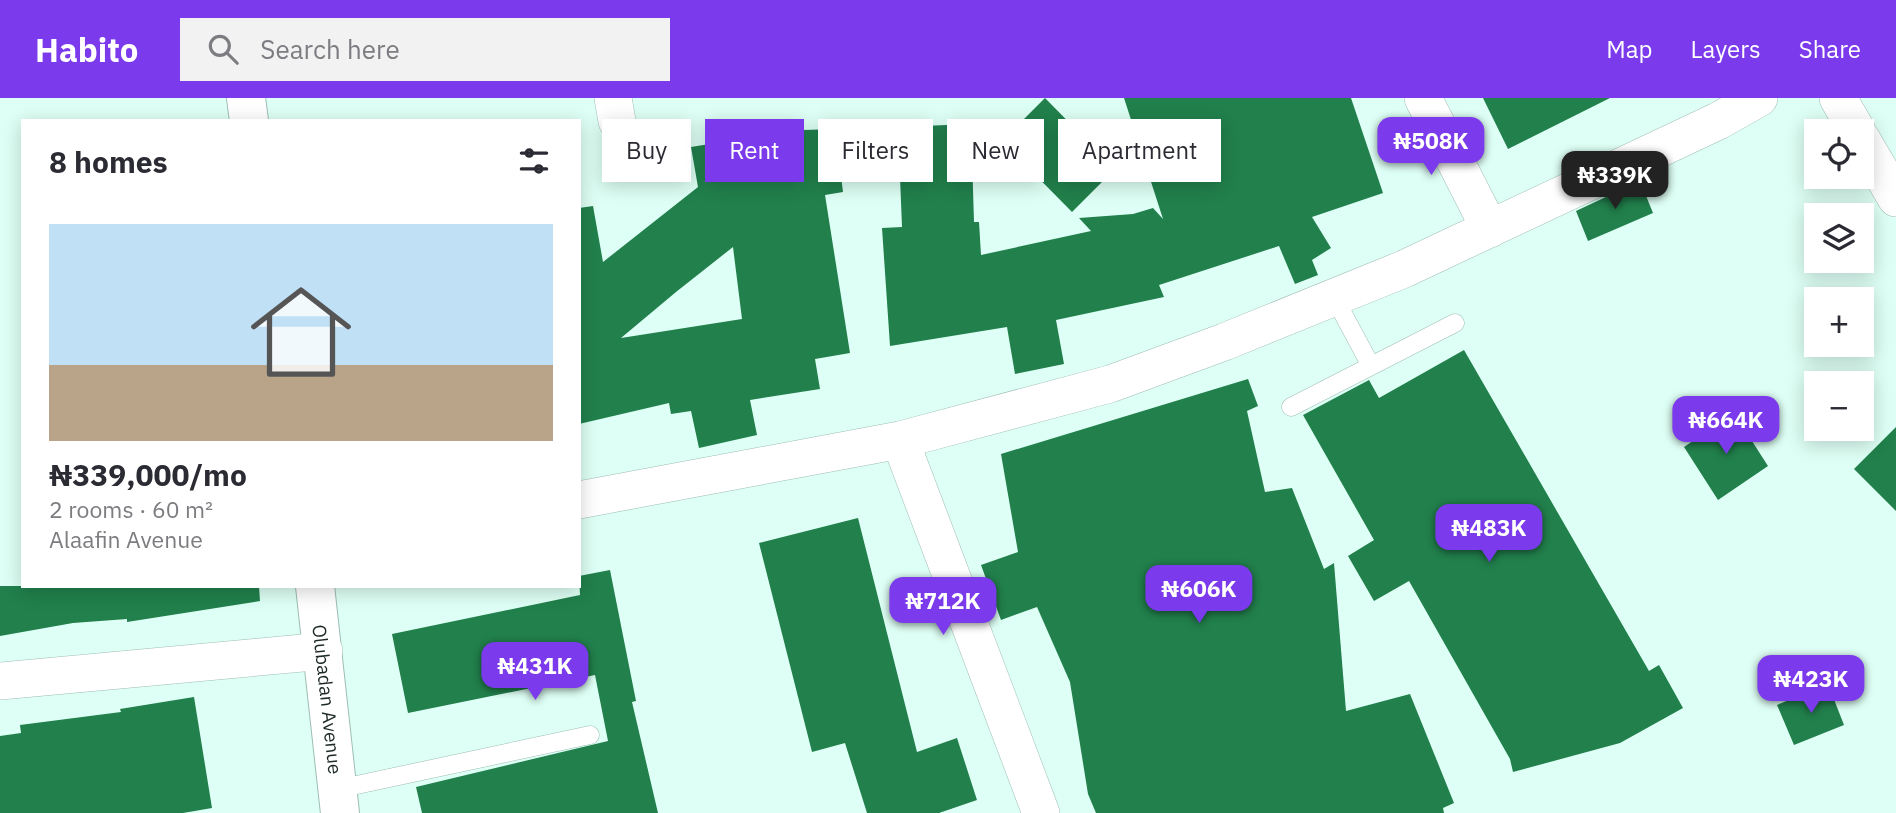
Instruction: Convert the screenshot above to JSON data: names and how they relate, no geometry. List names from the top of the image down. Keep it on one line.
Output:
{"streets":{"street":["Olubadan Avenue"]},"page":{"header":"Habito","search":"Search here","nav":["Map","Layers","Share"],"price":["₦508K","₦339K","₦664K","₦483K","₦606K","₦712K","₦431K","₦423K"],"map_buttons":["+","−"],"chip":["Buy","Rent","Filters","New","Apartment"],"heading":"8 homes","list":[{"name":"₦339,000/mo","note":"2 rooms · 60 m² · Alaafin Avenue"}]}}
